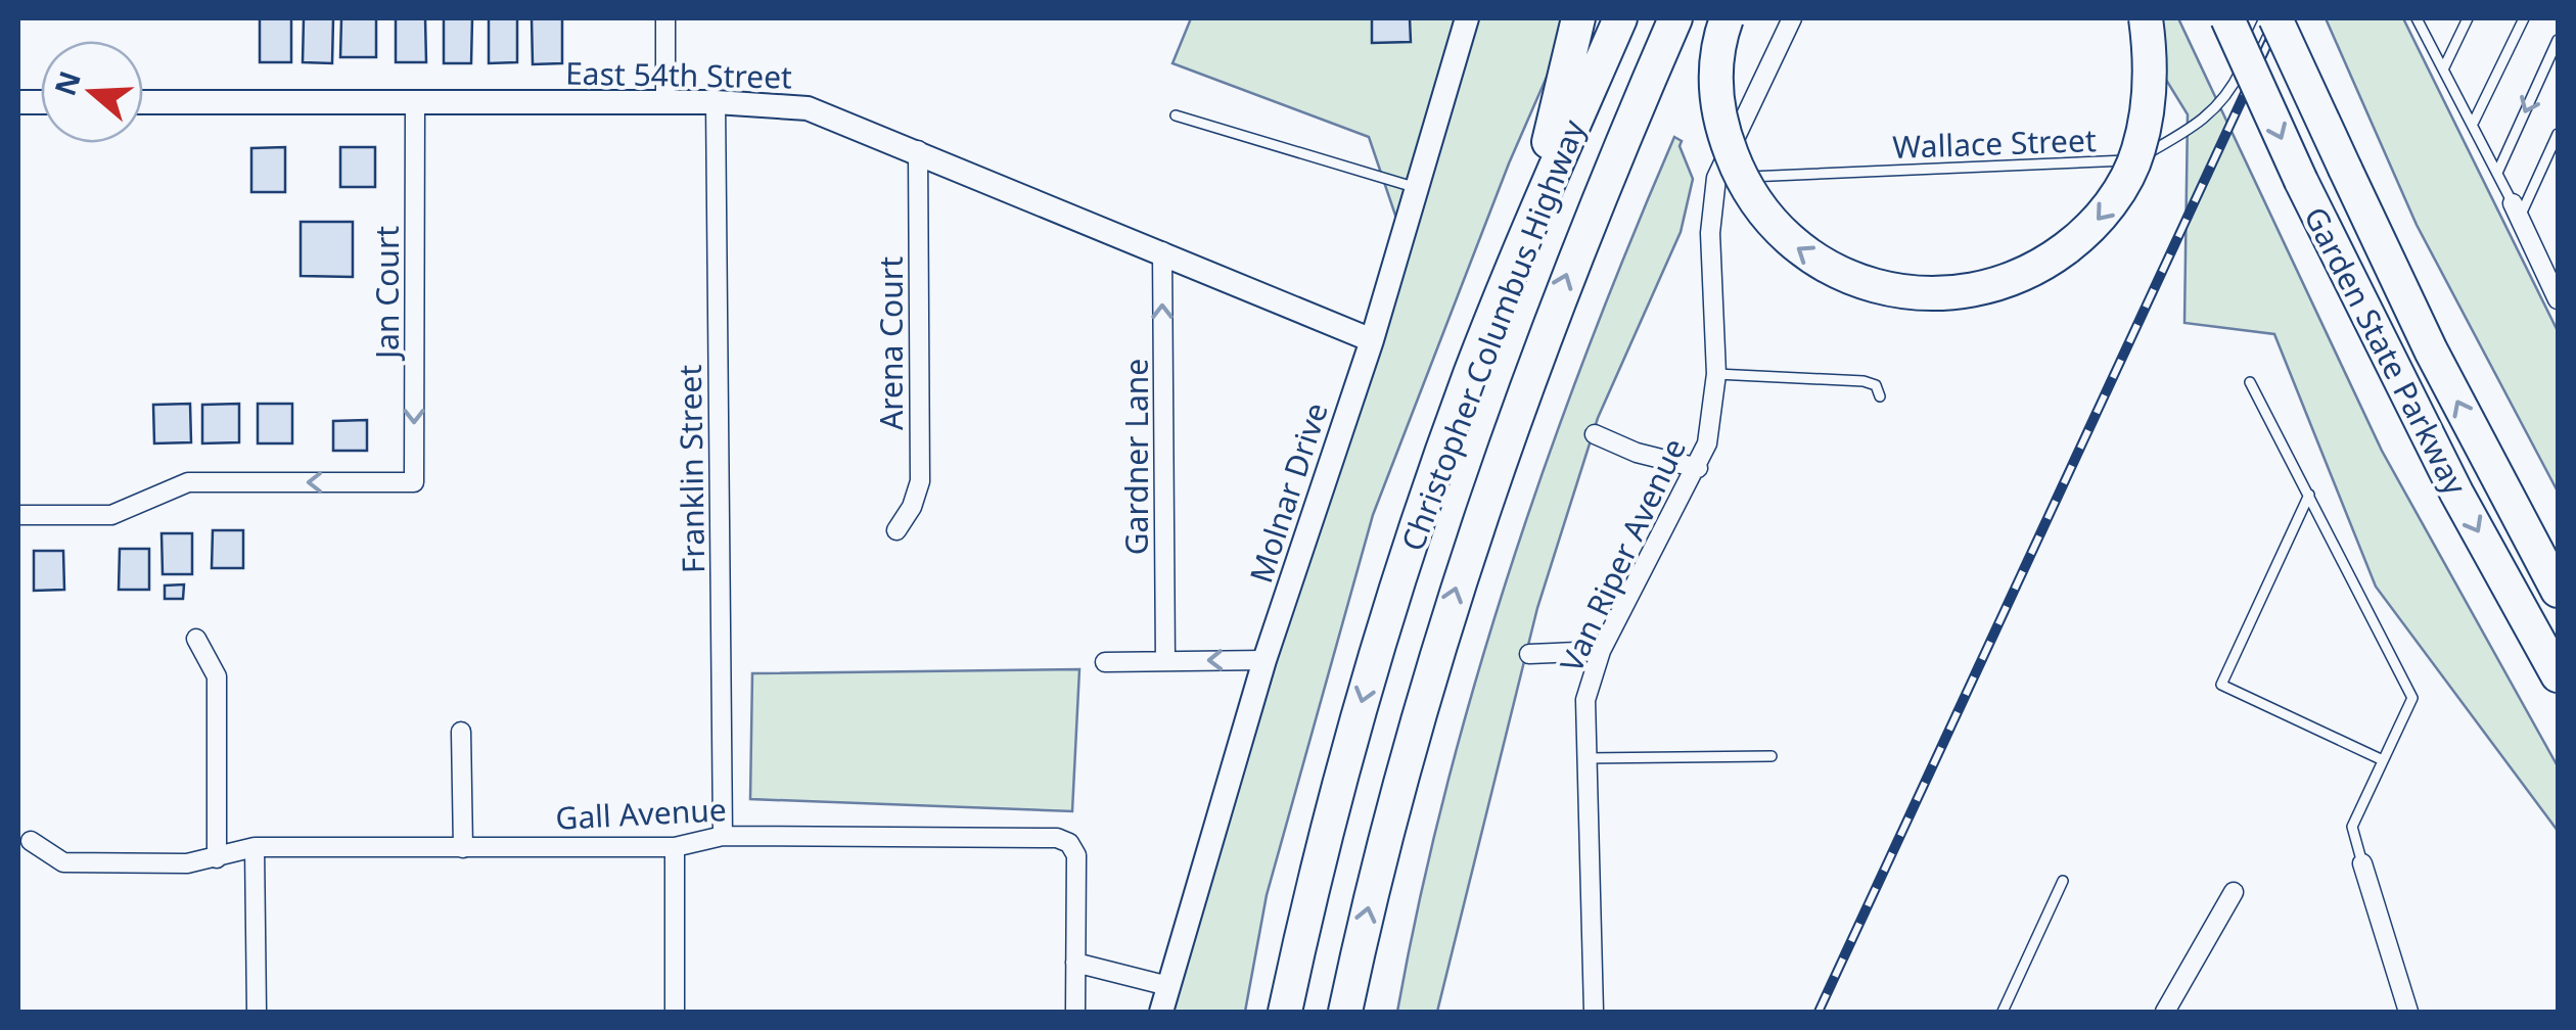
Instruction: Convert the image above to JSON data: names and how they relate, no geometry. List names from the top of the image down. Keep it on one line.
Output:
{"streets":{"highway":["Christopher Columbus Highway","Garden State Parkway"],"street":["East 54th Street","Jan Court","Arena Court","Gardner Lane","Franklin Street","Molnar Drive","Van Riper Avenue","Gall Avenue"],"lane":["Wallace Street"]},"crossings":[["East 54th Street","Jan Court"],["East 54th Street","Arena Court"],["East 54th Street","Gardner Lane"],["East 54th Street","Franklin Street"],["East 54th Street","Molnar Drive"],["Wallace Street","Van Riper Avenue"],["Franklin Street","Gall Avenue"]],"one_way":["Gardner Lane"],"north":"left"}
